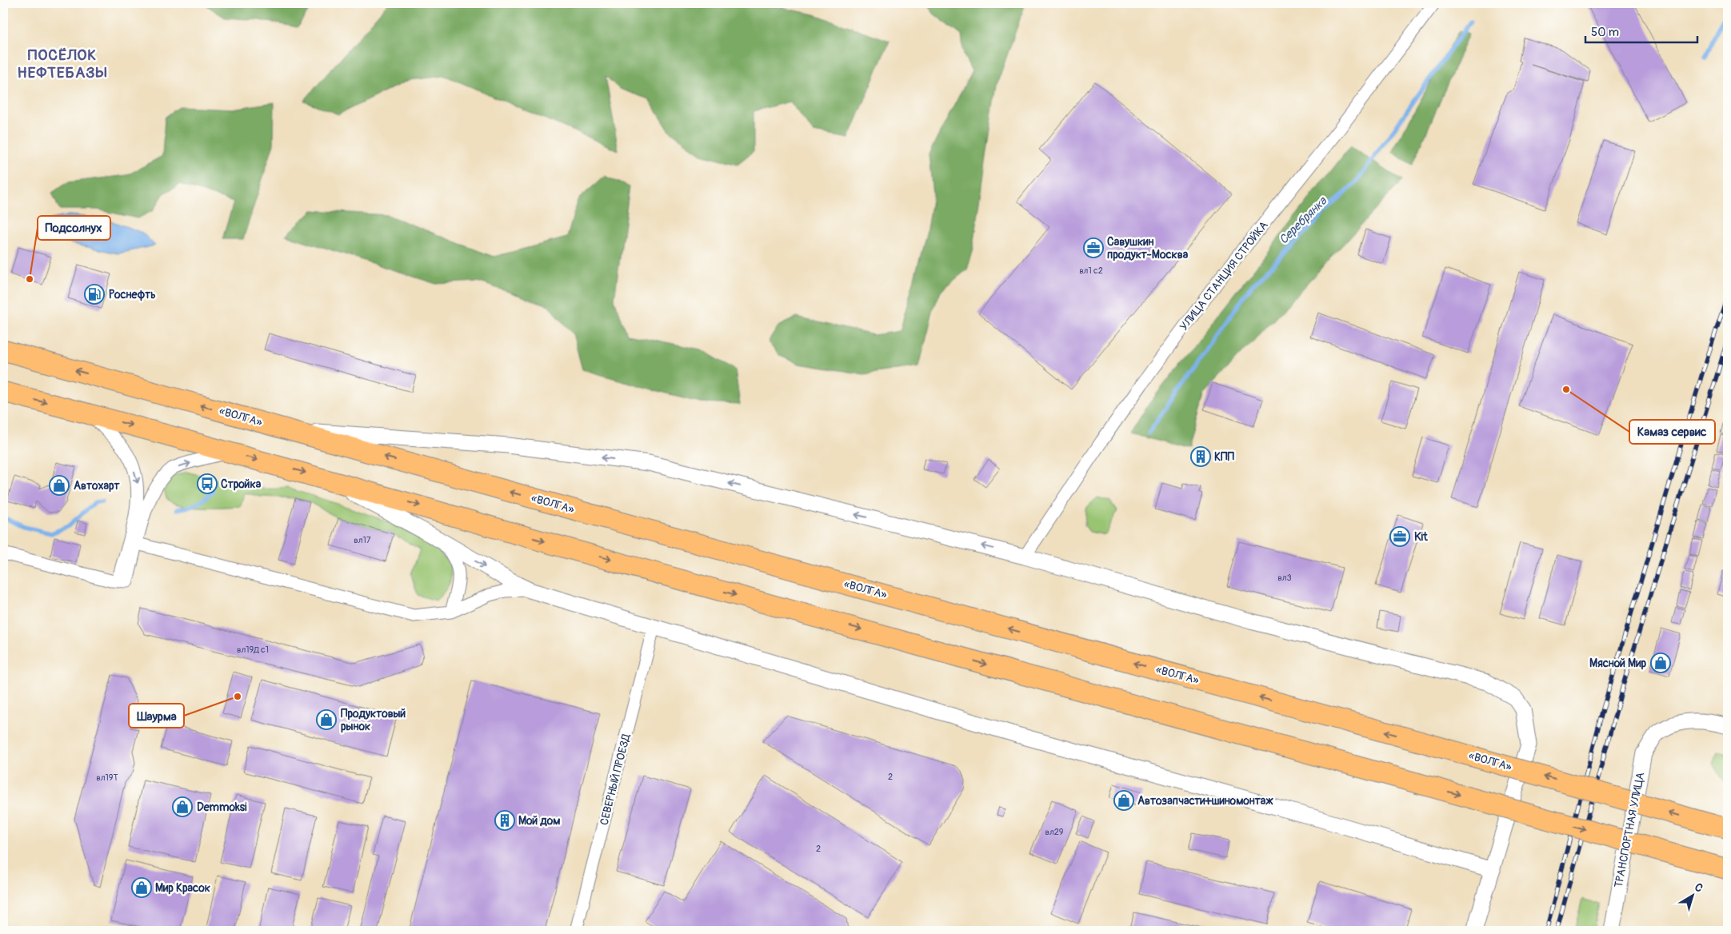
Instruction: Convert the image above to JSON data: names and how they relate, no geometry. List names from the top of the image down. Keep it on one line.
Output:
{"streets":{"highway":["«ВОЛГА»"],"street":["УЛИЦА СТАНЦИЯ СТРОЙКА","СЕВЕРНЫЙ ПРОЕЗД","ТРАНСПОРТНАЯ УЛИЦА"]},"districts":["ПОСЁЛОК НЕФТЕБАЗЫ"],"water":["Серебрянка"],"places":{"office":["Савушкин продукт-Москва","Kit"],"other":["Подсолнух","Камаз сервис","Шаурма"],"fuel station":["Роснефть"],"building":["КПП","Мой дом"],"bus stop":["Стройка"],"shop":["Автохарт","Мясной Мир","Продуктовый рынок","Автозапчасти+шиномонтаж","Demmoksi","Мир Красок"]},"house_numbers":["вл1 с2","вл17","вл3","вл19Д с1","2","вл19Т","вл29","2"],"scale_bar":"50 m","north":"top right"}
